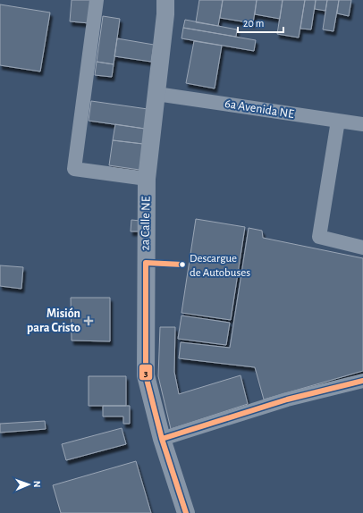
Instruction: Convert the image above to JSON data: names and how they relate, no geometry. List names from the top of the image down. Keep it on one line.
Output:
{"streets":{"street":["6a Avenida NE","2a Calle NE"]},"crossings":[["6a Avenida NE","2a Calle NE"]],"places":{"other":["Descargue de Autobuses"],"health":["Misión para Cristo"]},"lines":["transit line 3"],"scale_bar":"20 m","north":"right"}
